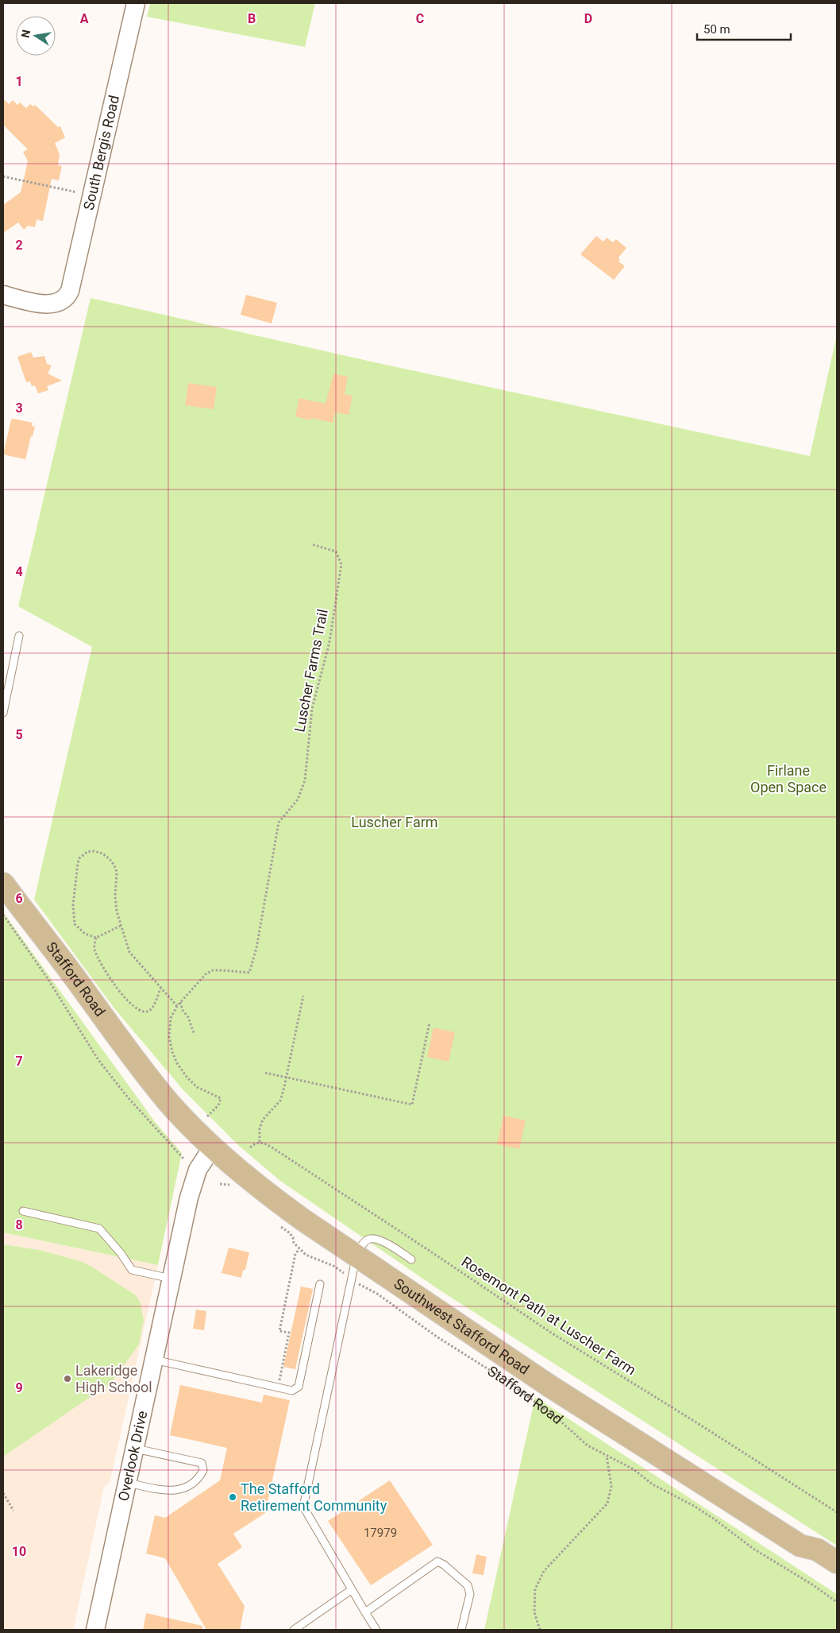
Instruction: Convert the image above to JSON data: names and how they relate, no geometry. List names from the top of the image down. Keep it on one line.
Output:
{"streets":{"main road":["Stafford Road","Southwest Stafford Road"],"street":["South Bergis Road","Overlook Drive"],"path":["Luscher Farms Trail","Rosemont Path at Luscher Farm"]},"crossings":[["Stafford Road","Southwest Stafford Road"],["Southwest Stafford Road","Overlook Drive"]],"parks":["Firlane Open Space","Luscher Farm"],"places":["Lakeridge High School","The Stafford Retirement Community"],"house_numbers":["17979"],"scale_bar":"50 m","north":"left","grid":{"columns":["A","B","C","D"],"rows":["1","2","3","4","5","6","7","8","9","10"]}}
